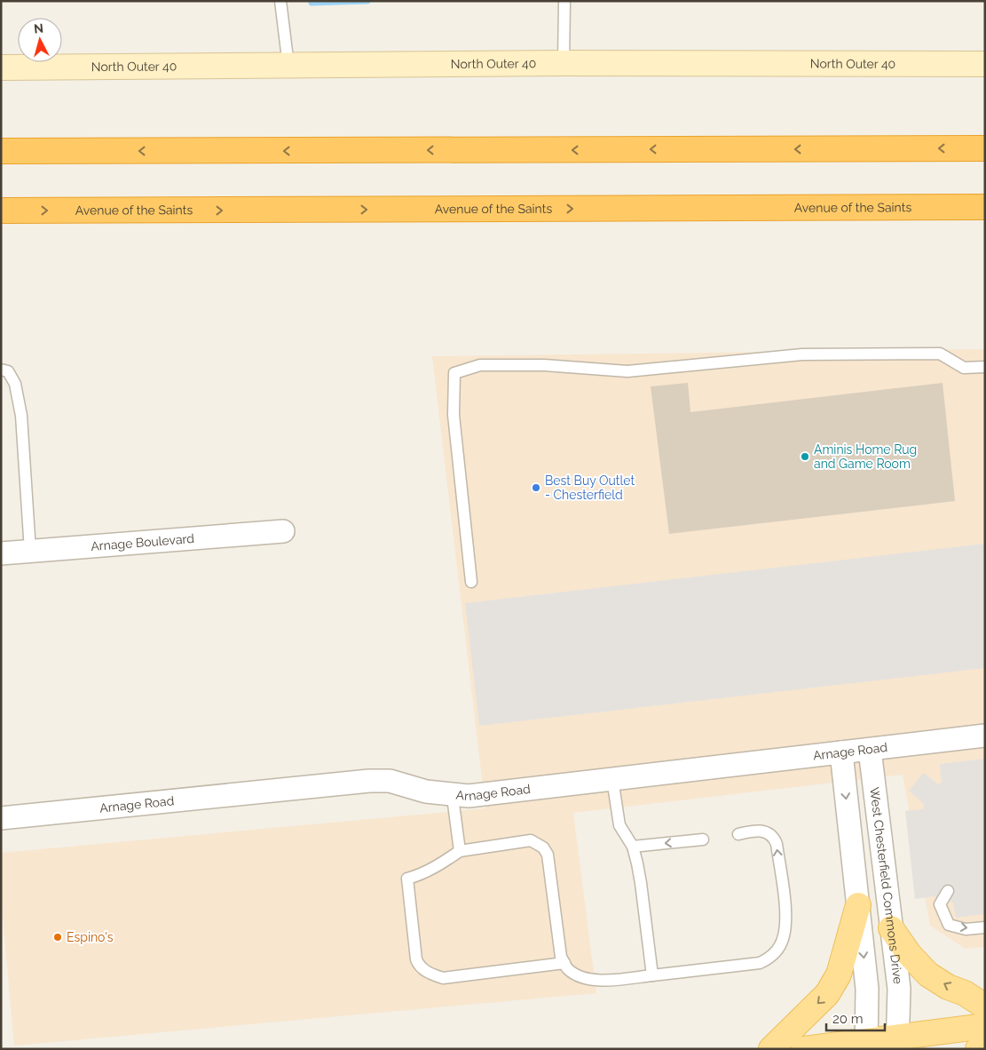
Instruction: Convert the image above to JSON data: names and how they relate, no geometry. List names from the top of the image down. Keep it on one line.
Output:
{"streets":{"highway":["Avenue of the Saints"],"street":["North Outer 40","Arnage Boulevard","Arnage Road","West Chesterfield Commons Drive"]},"crossings":[["Arnage Road","West Chesterfield Commons Drive"]],"places":["Aminis Home Rug and Game Room","Best Buy Outlet - Chesterfield","Espino's"],"scale_bar":"20 m","north":"top"}
